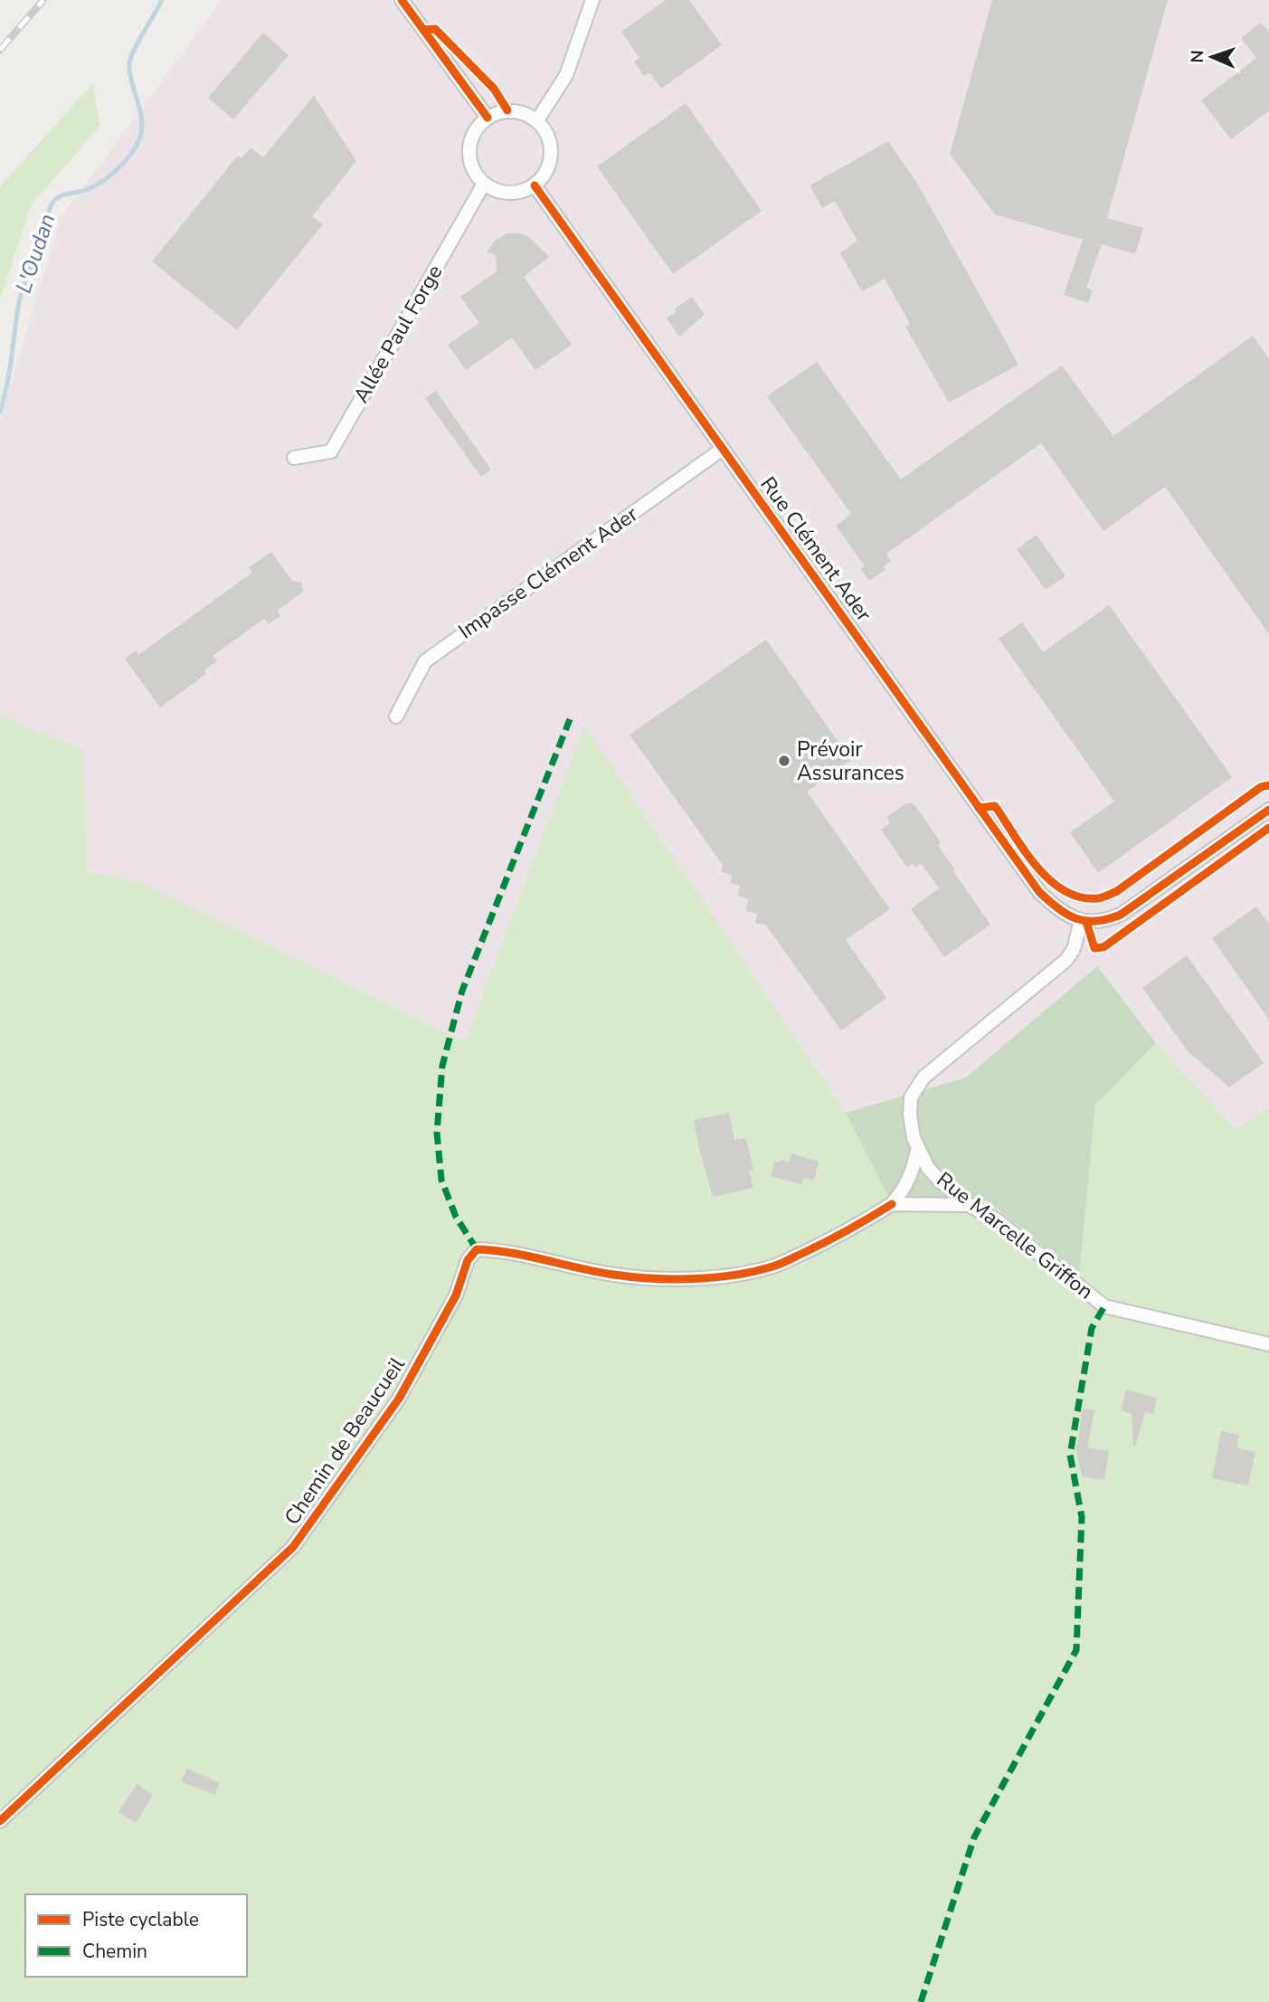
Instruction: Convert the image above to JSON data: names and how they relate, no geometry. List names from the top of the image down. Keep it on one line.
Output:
{"streets":{"street":["Allée Paul Forge","Rue Clément Ader","Impasse Clément Ader","Rue Marcelle Griffon","Chemin de Beaucueil"]},"crossings":[["Allée Paul Forge","Rue Clément Ader"],["Rue Clément Ader","Impasse Clément Ader"],["Rue Clément Ader","Rue Marcelle Griffon"],["Rue Marcelle Griffon","Chemin de Beaucueil"]],"water":["L'Oudan"],"places":["Prévoir Assurances"],"legend":["Piste cyclable","Chemin"],"north":"left"}
